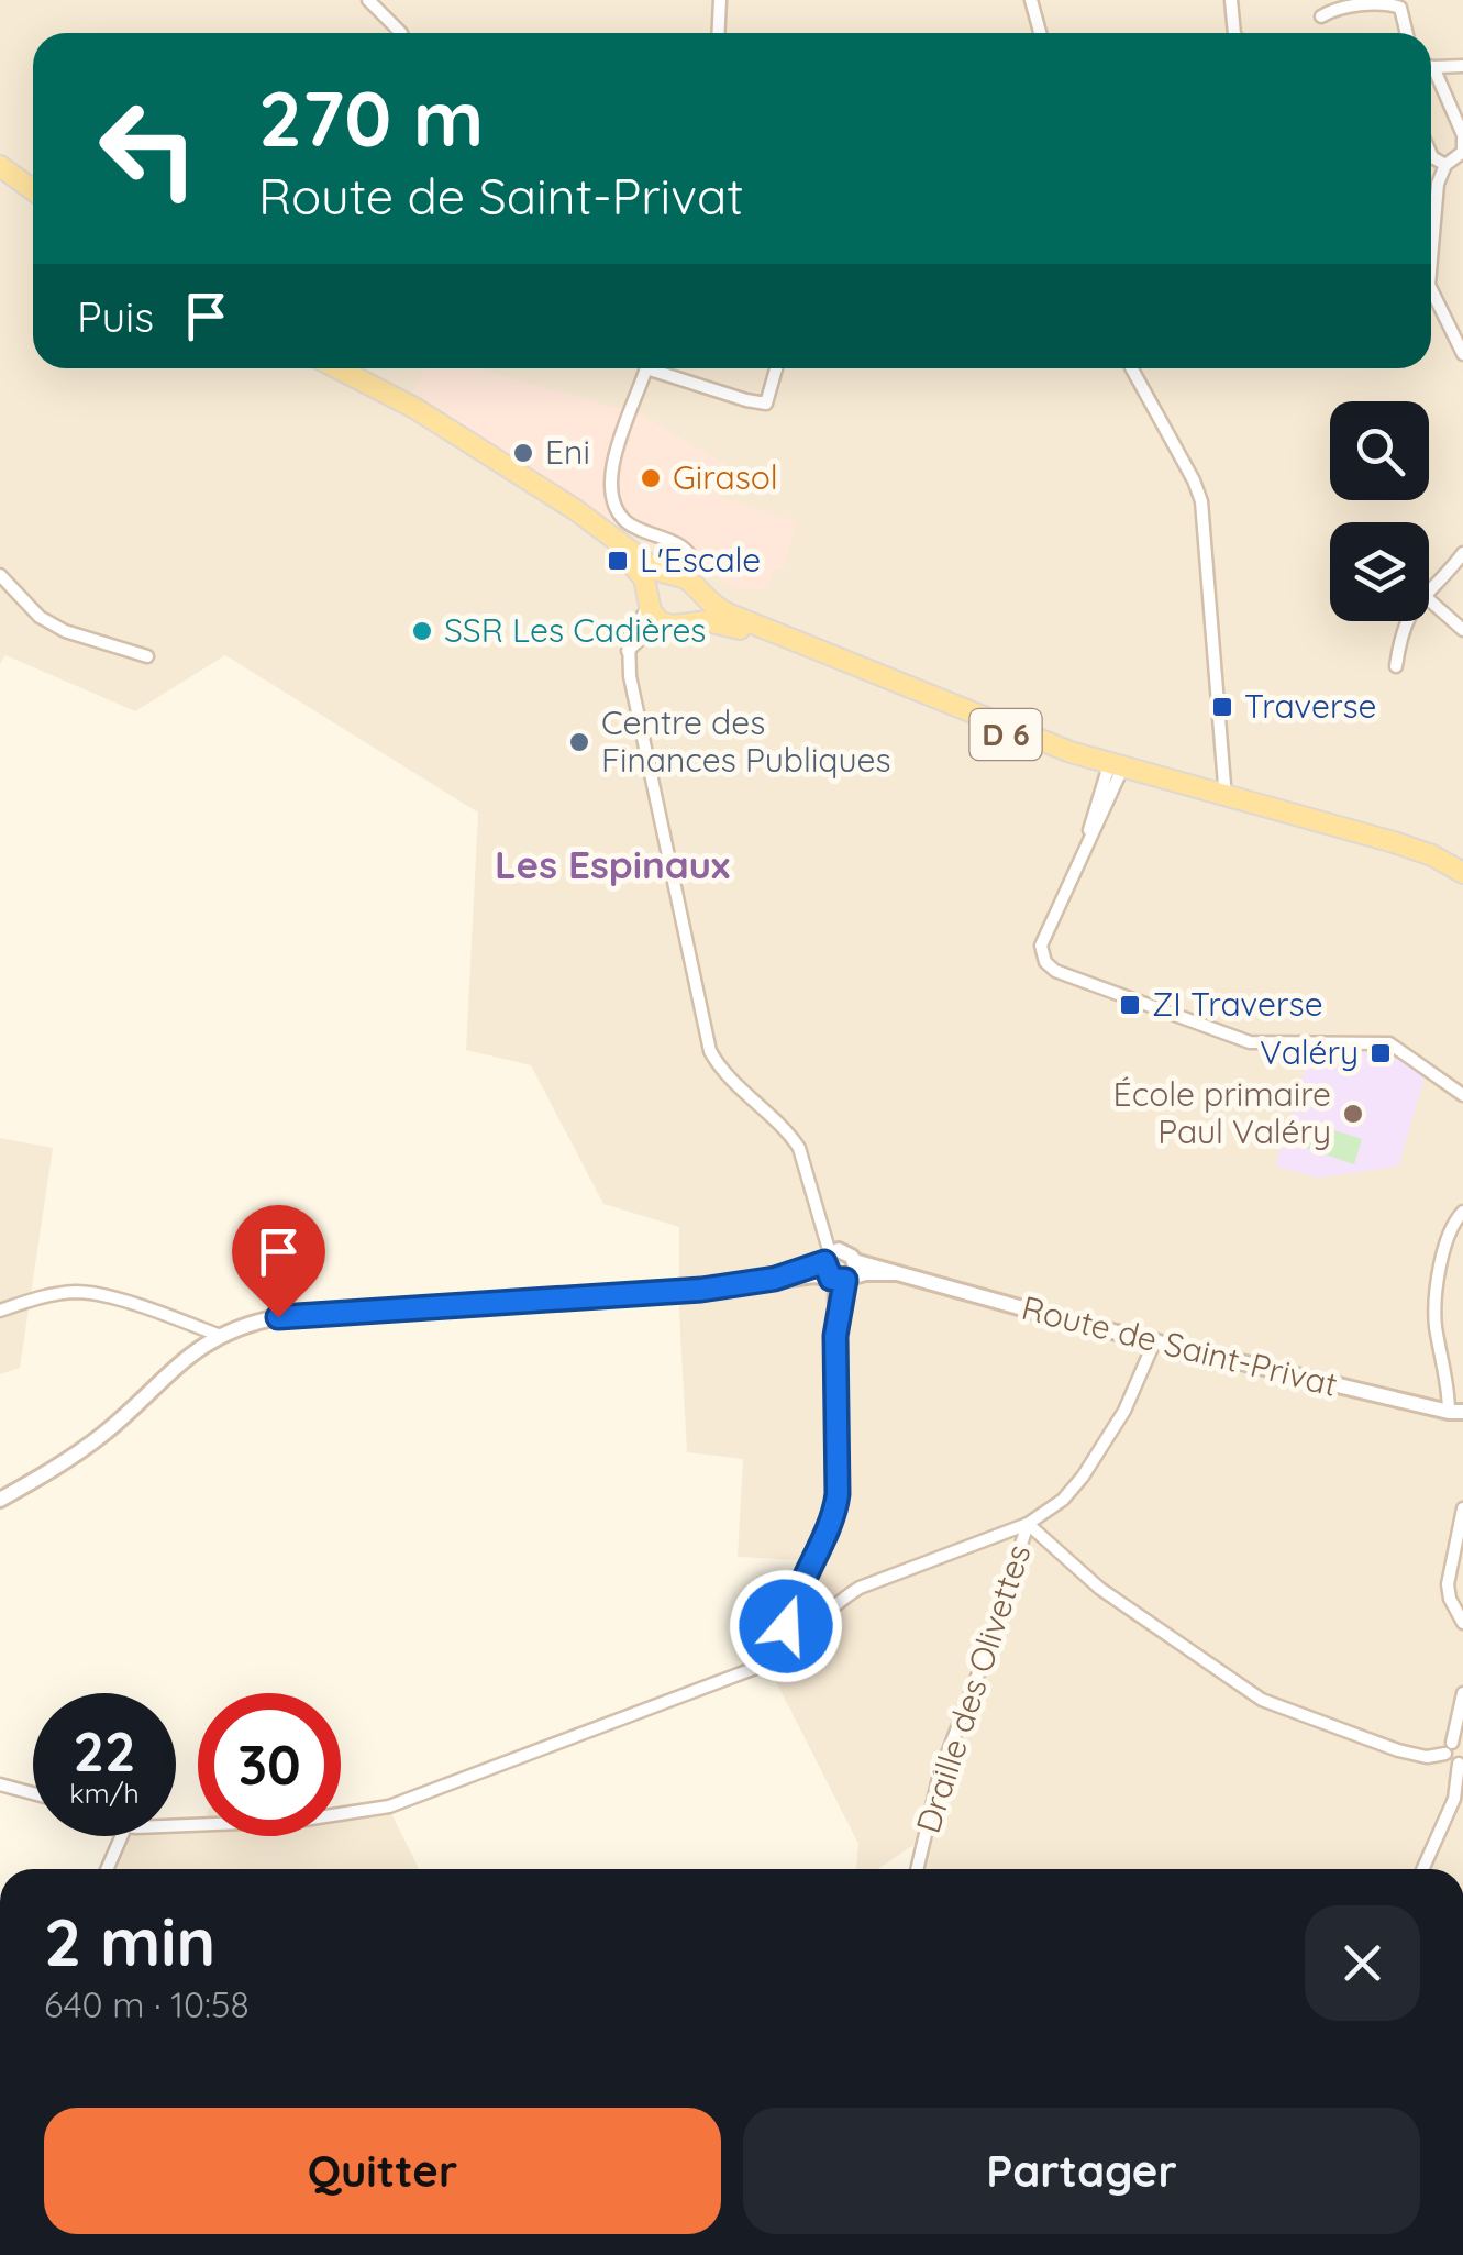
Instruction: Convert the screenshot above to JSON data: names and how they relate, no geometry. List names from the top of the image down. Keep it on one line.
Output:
{"streets":{"main road":["D 6"],"street":["Route de Saint-Privat","Draille des Olivettes"]},"crossings":[["Route de Saint-Privat","Draille des Olivettes"]],"districts":["Les Espinaux"],"places":{"other":["Eni","Girasol","SSR Les Cadières","Centre des Finances Publiques","École primaire Paul Valéry"],"transit":["L'Escale","Traverse","ZI Traverse","Valéry"]},"page":{"turn":["270 m","Route de Saint-Privat"],"then":"Puis","speed":"22 km/h","limit":"30","heading":["2 min","640 m · 10:58"],"buttons":["Quitter","Partager"]}}
